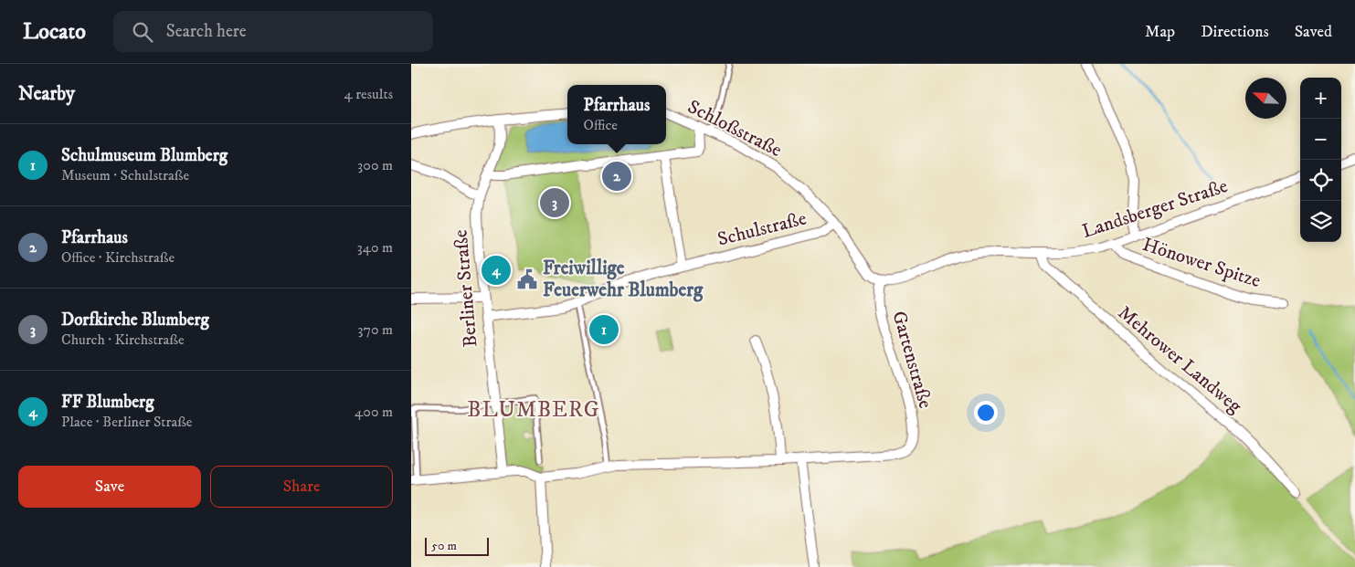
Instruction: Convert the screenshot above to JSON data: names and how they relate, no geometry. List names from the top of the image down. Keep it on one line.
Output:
{"streets":{"street":["Schloßstraße","Landsberger Straße","Schulstraße","Hönower Spitze","Berliner Straße","Gartenstraße","Mehrower Landweg"]},"crossings":[["Schloßstraße","Landsberger Straße"],["Schloßstraße","Schulstraße"],["Schloßstraße","Gartenstraße"],["Landsberger Straße","Hönower Spitze"],["Landsberger Straße","Gartenstraße"],["Landsberger Straße","Mehrower Landweg"],["Schulstraße","Berliner Straße"],["Berliner Straße","Gartenstraße"]],"districts":["BLUMBERG"],"places":{"public building":["Freiwillige Feuerwehr Blumberg"]},"scale_bar":"50 m","north":"top left","page":{"header":"Locato","search":"Search here","nav":["Map","Directions","Saved"],"heading":["Nearby","4 results"],"map_buttons":["+","−"],"popup":["Pfarrhaus","Office"],"list":[{"mark":"1","name":"Schulmuseum Blumberg","note":"Museum · Schulstraße","value":"300 m"},{"mark":"2","name":"Pfarrhaus","note":"Office · Kirchstraße","value":"340 m"},{"mark":"3","name":"Dorfkirche Blumberg","note":"Church · Kirchstraße","value":"370 m"},{"mark":"4","name":"FF Blumberg","note":"Place · Berliner Straße","value":"400 m"}],"pins":["2","3","4","1"],"buttons":["Save","Share"],"scale":"50 m"}}
